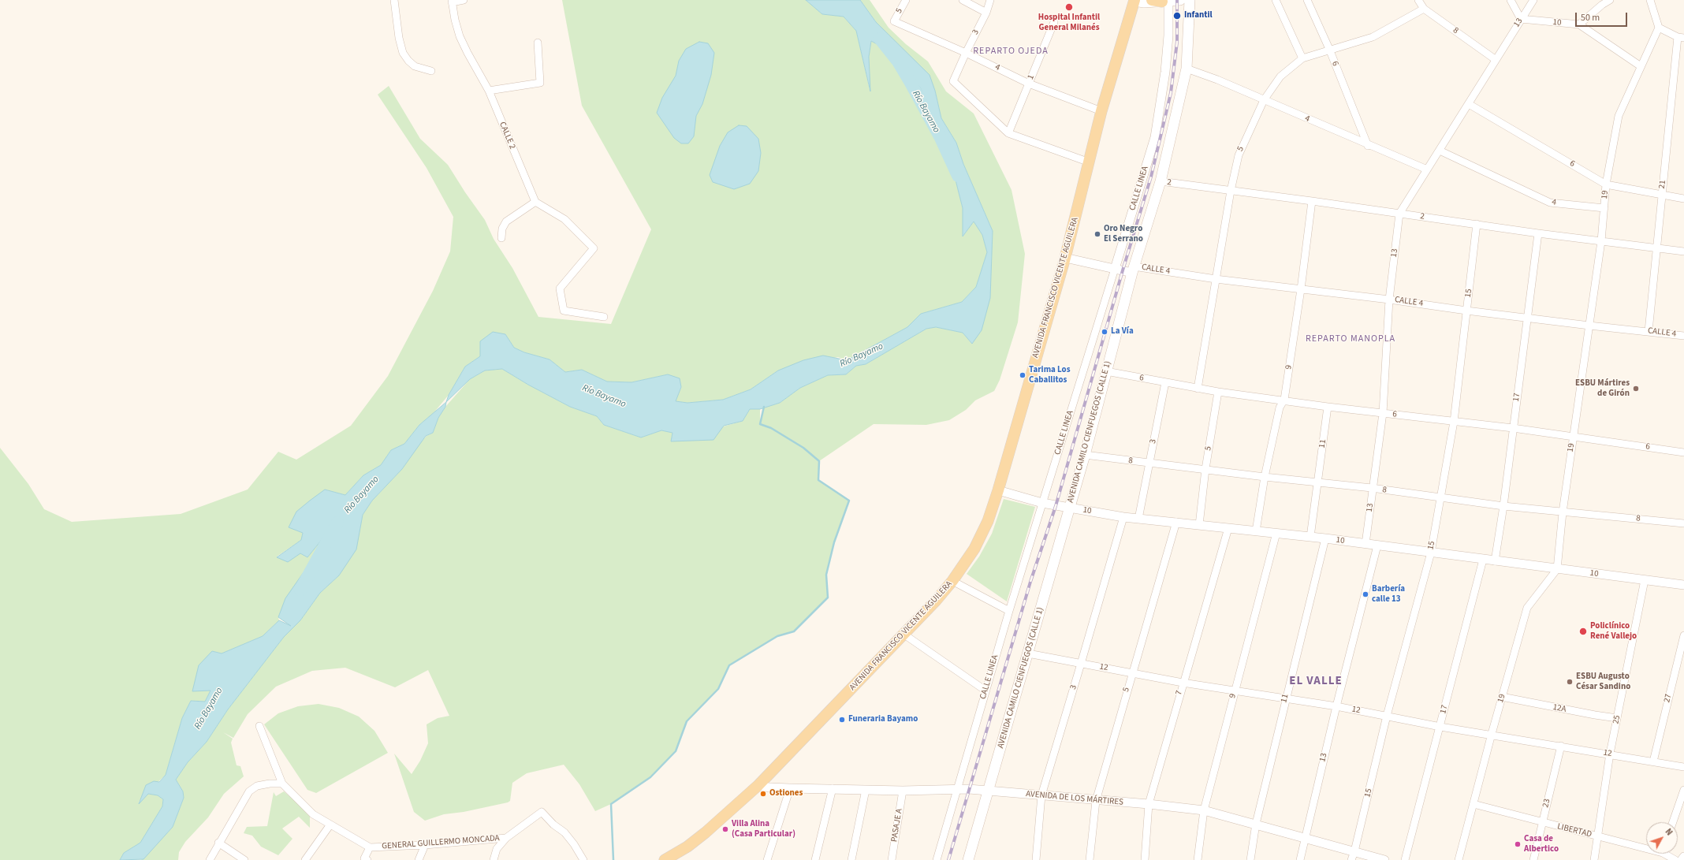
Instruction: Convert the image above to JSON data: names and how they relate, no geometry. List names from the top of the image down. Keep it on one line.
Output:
{"streets":{"main road":["AVENIDA FRANCISCO VICENTE AGUILERA","AVENIDA CAMILO CIENFUEGOS (CALLE 1)"],"street":["5","13","10","8","3","6","4","1","CALLE 2","2","21","CALLE LINEA","19","CALLE 4","15","9","17","11","12","7","27","12A","25","AVENIDA DE LOS MÁRTIRES","23","PASAJE A","LIBERTAD","GENERAL GUILLERMO MONCADA"]},"crossings":[["5","10"],["5","8"],["5","6"],["5","4"],["5","2"],["5","CALLE 4"],["5","12"],["5","AVENIDA DE LOS MÁRTIRES"],["13","10"],["13","8"],["13","6"],["13","4"],["13","2"],["13","CALLE 4"],["13","12"],["13","AVENIDA DE LOS MÁRTIRES"],["10","3"],["10","CALLE LINEA"],["10","19"],["10","AVENIDA FRANCISCO VICENTE AGUILERA"],["10","15"],["10","9"],["10","17"],["10","AVENIDA CAMILO CIENFUEGOS (CALLE 1)"],["10","11"],["10","7"],["10","25"],["8","3"],["8","19"],["8","15"],["8","9"],["8","17"],["8","AVENIDA CAMILO CIENFUEGOS (CALLE 1)"],["8","11"],["3","6"],["3","4"],["3","1"],["3","12"],["3","AVENIDA DE LOS MÁRTIRES"],["6","4"],["6","21"],["6","19"],["6","15"],["6","9"],["6","17"],["6","AVENIDA CAMILO CIENFUEGOS (CALLE 1)"],["6","11"],["4","1"],["4","19"],["4","AVENIDA FRANCISCO VICENTE AGUILERA"],["4","AVENIDA CAMILO CIENFUEGOS (CALLE 1)"],["2","21"],["2","19"],["2","15"],["2","9"],["2","17"],["2","AVENIDA CAMILO CIENFUEGOS (CALLE 1)"],["21","CALLE 4"],["CALLE LINEA","CALLE 4"],["CALLE LINEA","AVENIDA DE LOS MÁRTIRES"],["19","CALLE 4"],["19","12"],["19","12A"],["19","LIBERTAD"],["CALLE 4","AVENIDA FRANCISCO VICENTE AGUILERA"],["CALLE 4","15"],["CALLE 4","9"],["CALLE 4","17"],["CALLE 4","AVENIDA CAMILO CIENFUEGOS (CALLE 1)"],["AVENIDA FRANCISCO VICENTE AGUILERA","AVENIDA DE LOS MÁRTIRES"],["15","12"],["15","AVENIDA DE LOS MÁRTIRES"],["9","12"],["9","AVENIDA DE LOS MÁRTIRES"],["17","12"],["AVENIDA CAMILO CIENFUEGOS (CALLE 1)","12"],["AVENIDA CAMILO CIENFUEGOS (CALLE 1)","AVENIDA DE LOS MÁRTIRES"],["11","12"],["11","AVENIDA DE LOS MÁRTIRES"],["12","7"],["12","27"],["12","25"],["12","23"],["7","AVENIDA DE LOS MÁRTIRES"],["12A","25"],["25","LIBERTAD"],["AVENIDA DE LOS MÁRTIRES","PASAJE A"],["23","LIBERTAD"]],"districts":["REPARTO OJEDA","REPARTO MANOPLA","EL VALLE"],"water":["Río Bayamo"],"places":["Hospital Infantil General Milanés","Infantil","Oro Negro El Serrano","La Vía","Tarima Los Caballitos","ESBU Mártires de Girón","Barbería calle 13","Policlínico René Vallejo","ESBU Augusto César Sandino","Funeraria Bayamo","Ostiones","Villa Alina (Casa Particular)","Casa de Albertico"],"scale_bar":"50 m","north":"top right"}
